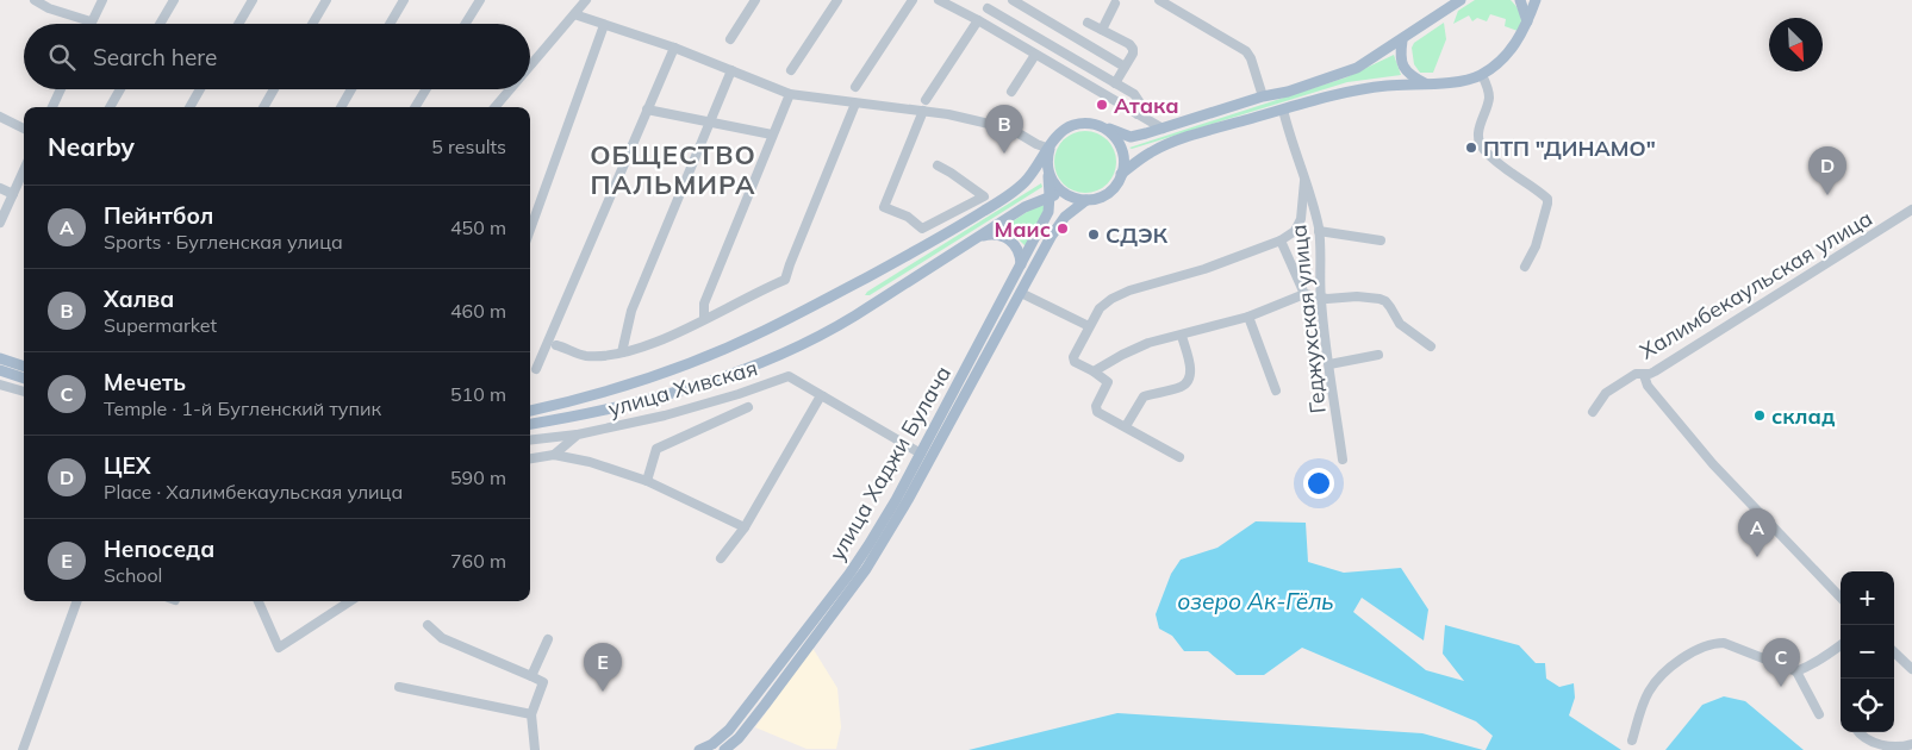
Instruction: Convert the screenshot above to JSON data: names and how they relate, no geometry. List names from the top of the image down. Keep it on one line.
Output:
{"streets":{"main road":["улица Хаджи Булача"],"street":["Халимбекаульская улица","Геджухская улица","улица Хивская"]},"crossings":[["улица Хивская","улица Хаджи Булача"]],"districts":["ОБЩЕСТВО ПАЛЬМИРА"],"water":["озеро Ак-Гёль"],"places":["Атака","ПТП \"ДИНАМО\"","Маис","СДЭК","склад"],"north":"bottom right","page":{"search":"Search here","pins":["B","D","A","C","E"],"heading":["Nearby","5 results"],"list":[{"mark":"A","name":"Пейнтбол","note":"Sports · Бугленская улица","value":"450 m"},{"mark":"B","name":"Халва","note":"Supermarket","value":"460 m"},{"mark":"C","name":"Мечеть","note":"Temple · 1-й Бугленский тупик","value":"510 m"},{"mark":"D","name":"ЦЕХ","note":"Place · Халимбекаульская улица","value":"590 m"},{"mark":"E","name":"Непоседа","note":"School","value":"760 m"}],"map_buttons":["+","−"]}}
